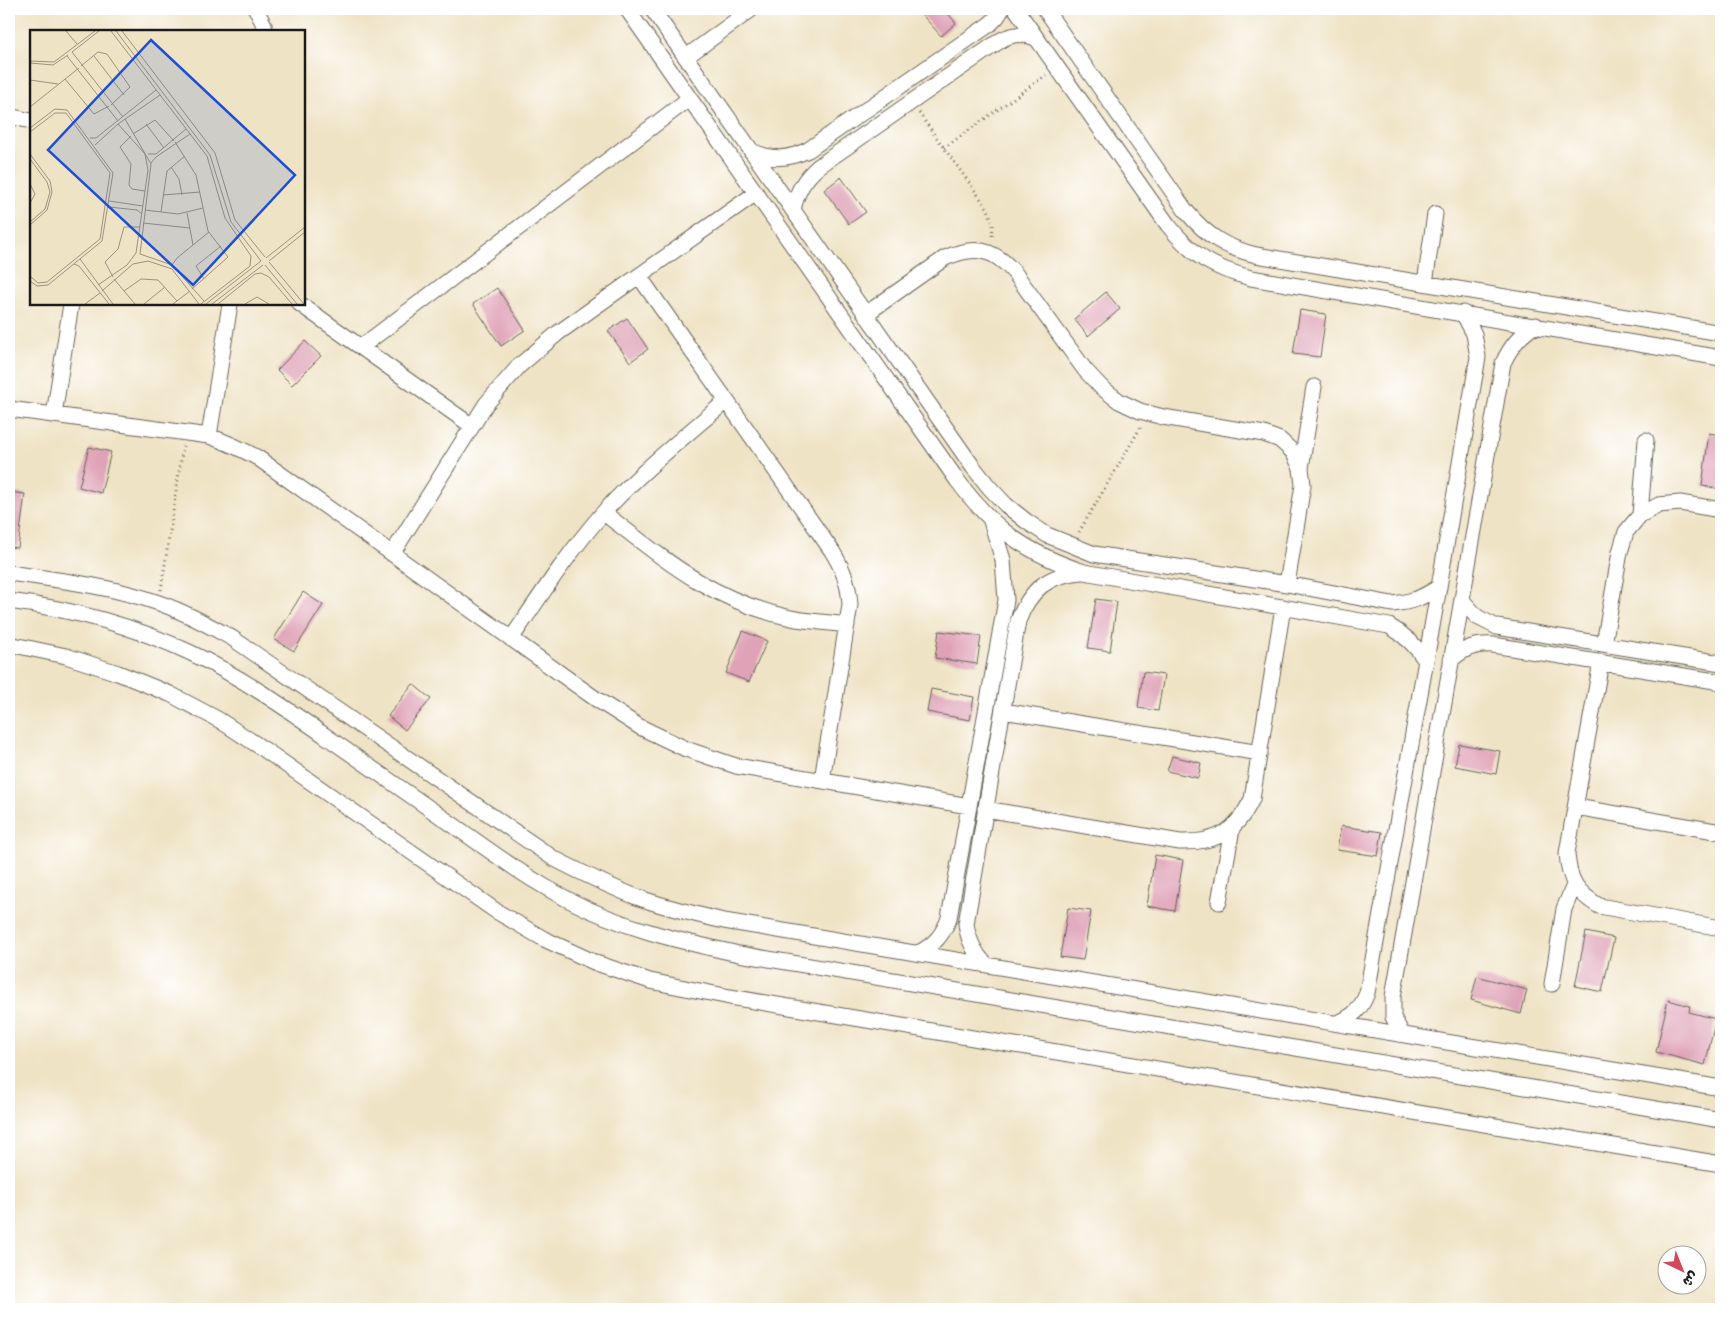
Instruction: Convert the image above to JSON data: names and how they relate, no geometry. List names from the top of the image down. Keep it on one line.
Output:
{"north":"bottom right"}
